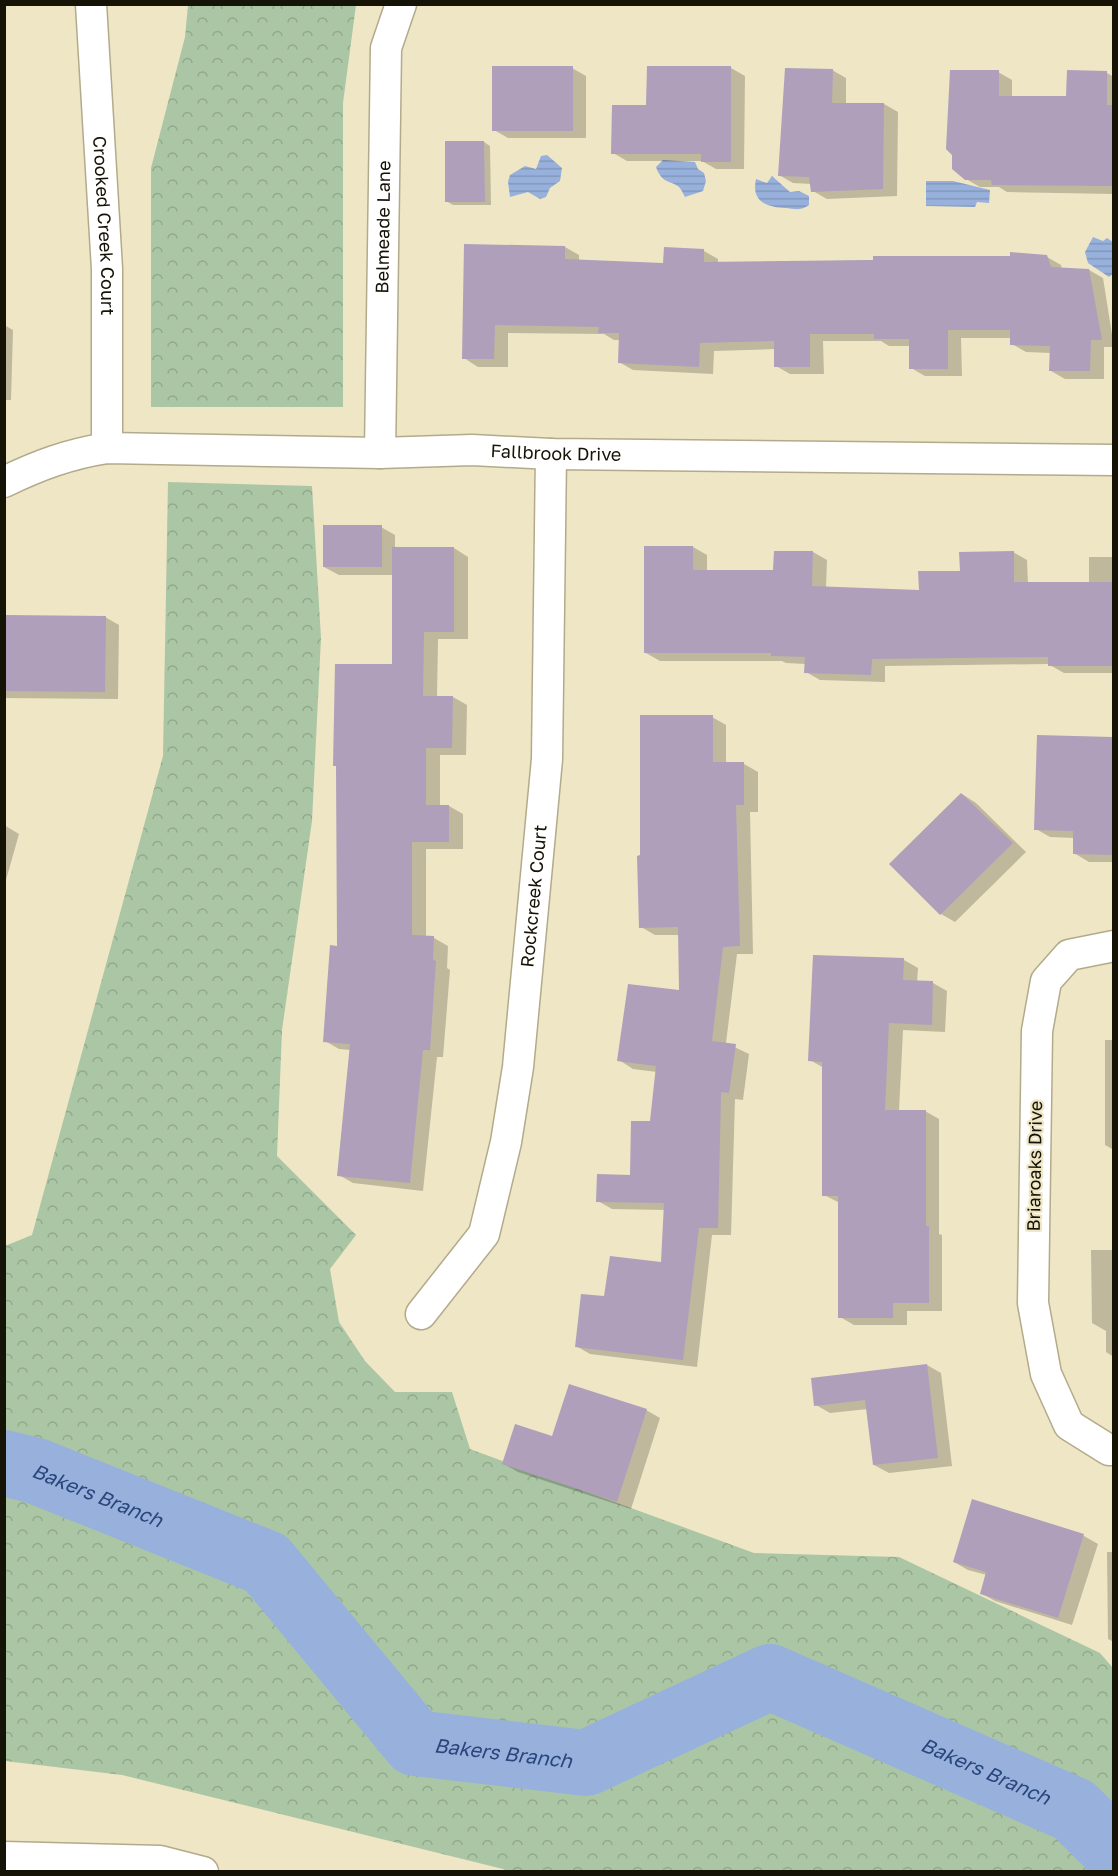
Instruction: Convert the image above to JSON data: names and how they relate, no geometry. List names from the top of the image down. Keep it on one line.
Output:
{"streets":{"street":["Crooked Creek Court","Belmeade Lane","Fallbrook Drive","Rockcreek Court","Briaroaks Drive"]},"crossings":[["Crooked Creek Court","Fallbrook Drive"],["Belmeade Lane","Fallbrook Drive"],["Fallbrook Drive","Rockcreek Court"]],"water":["Bakers Branch"]}
